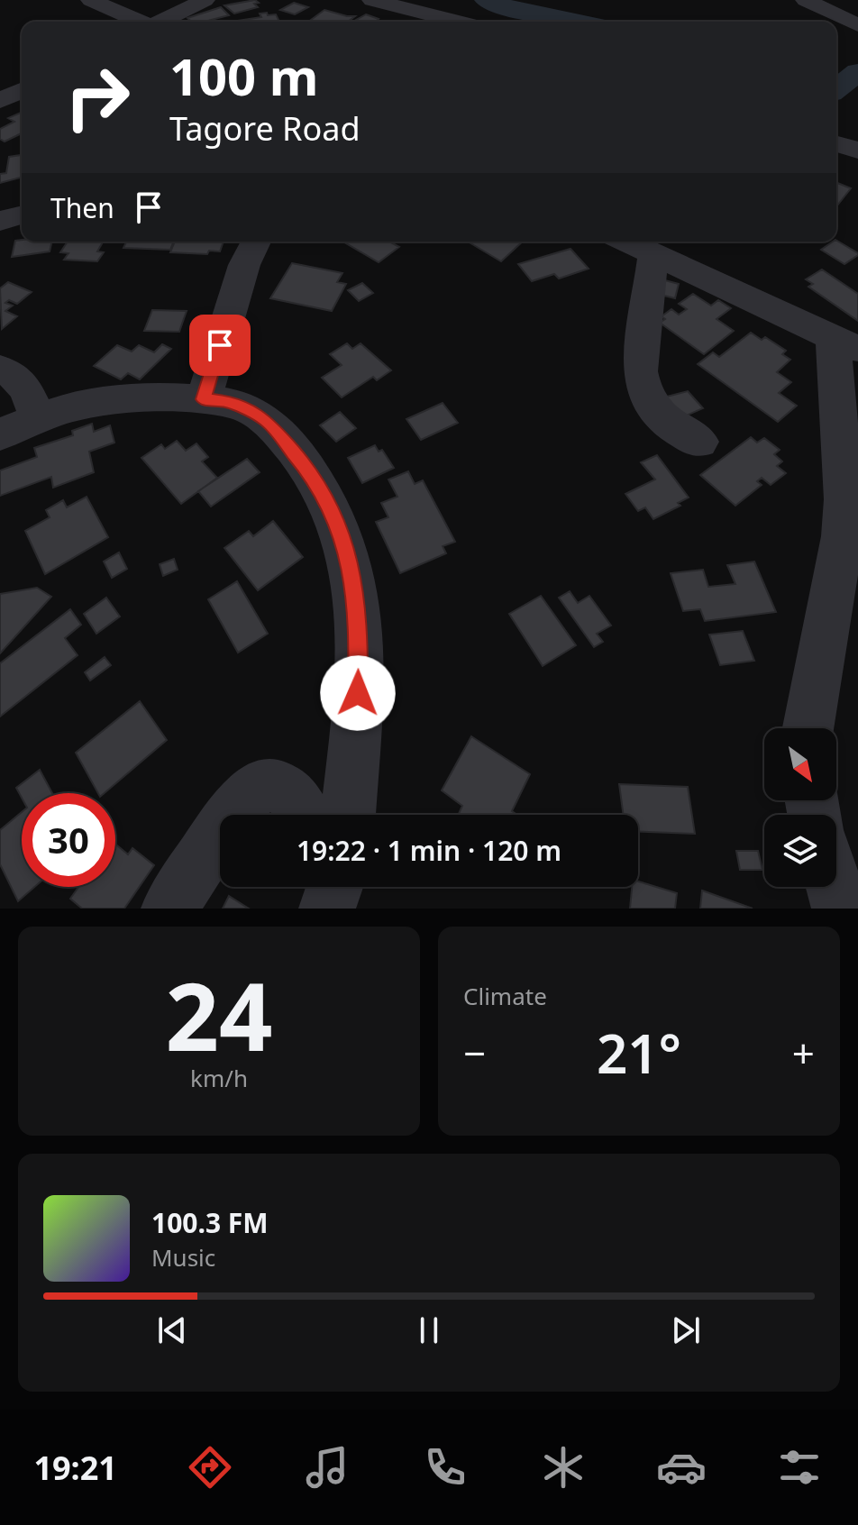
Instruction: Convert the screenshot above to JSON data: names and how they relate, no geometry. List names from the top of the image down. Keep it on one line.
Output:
{"north":"bottom right","page":{"turn":["100 m","Tagore Road"],"then":"Then","limit":"30","trip":"19:22 · 1 min · 120 m","tile":[["24","km/h"],"Climate"],"heat":["−","21°","+"],"song":["100.3 FM","Music"],"tabs":"19:21"}}
